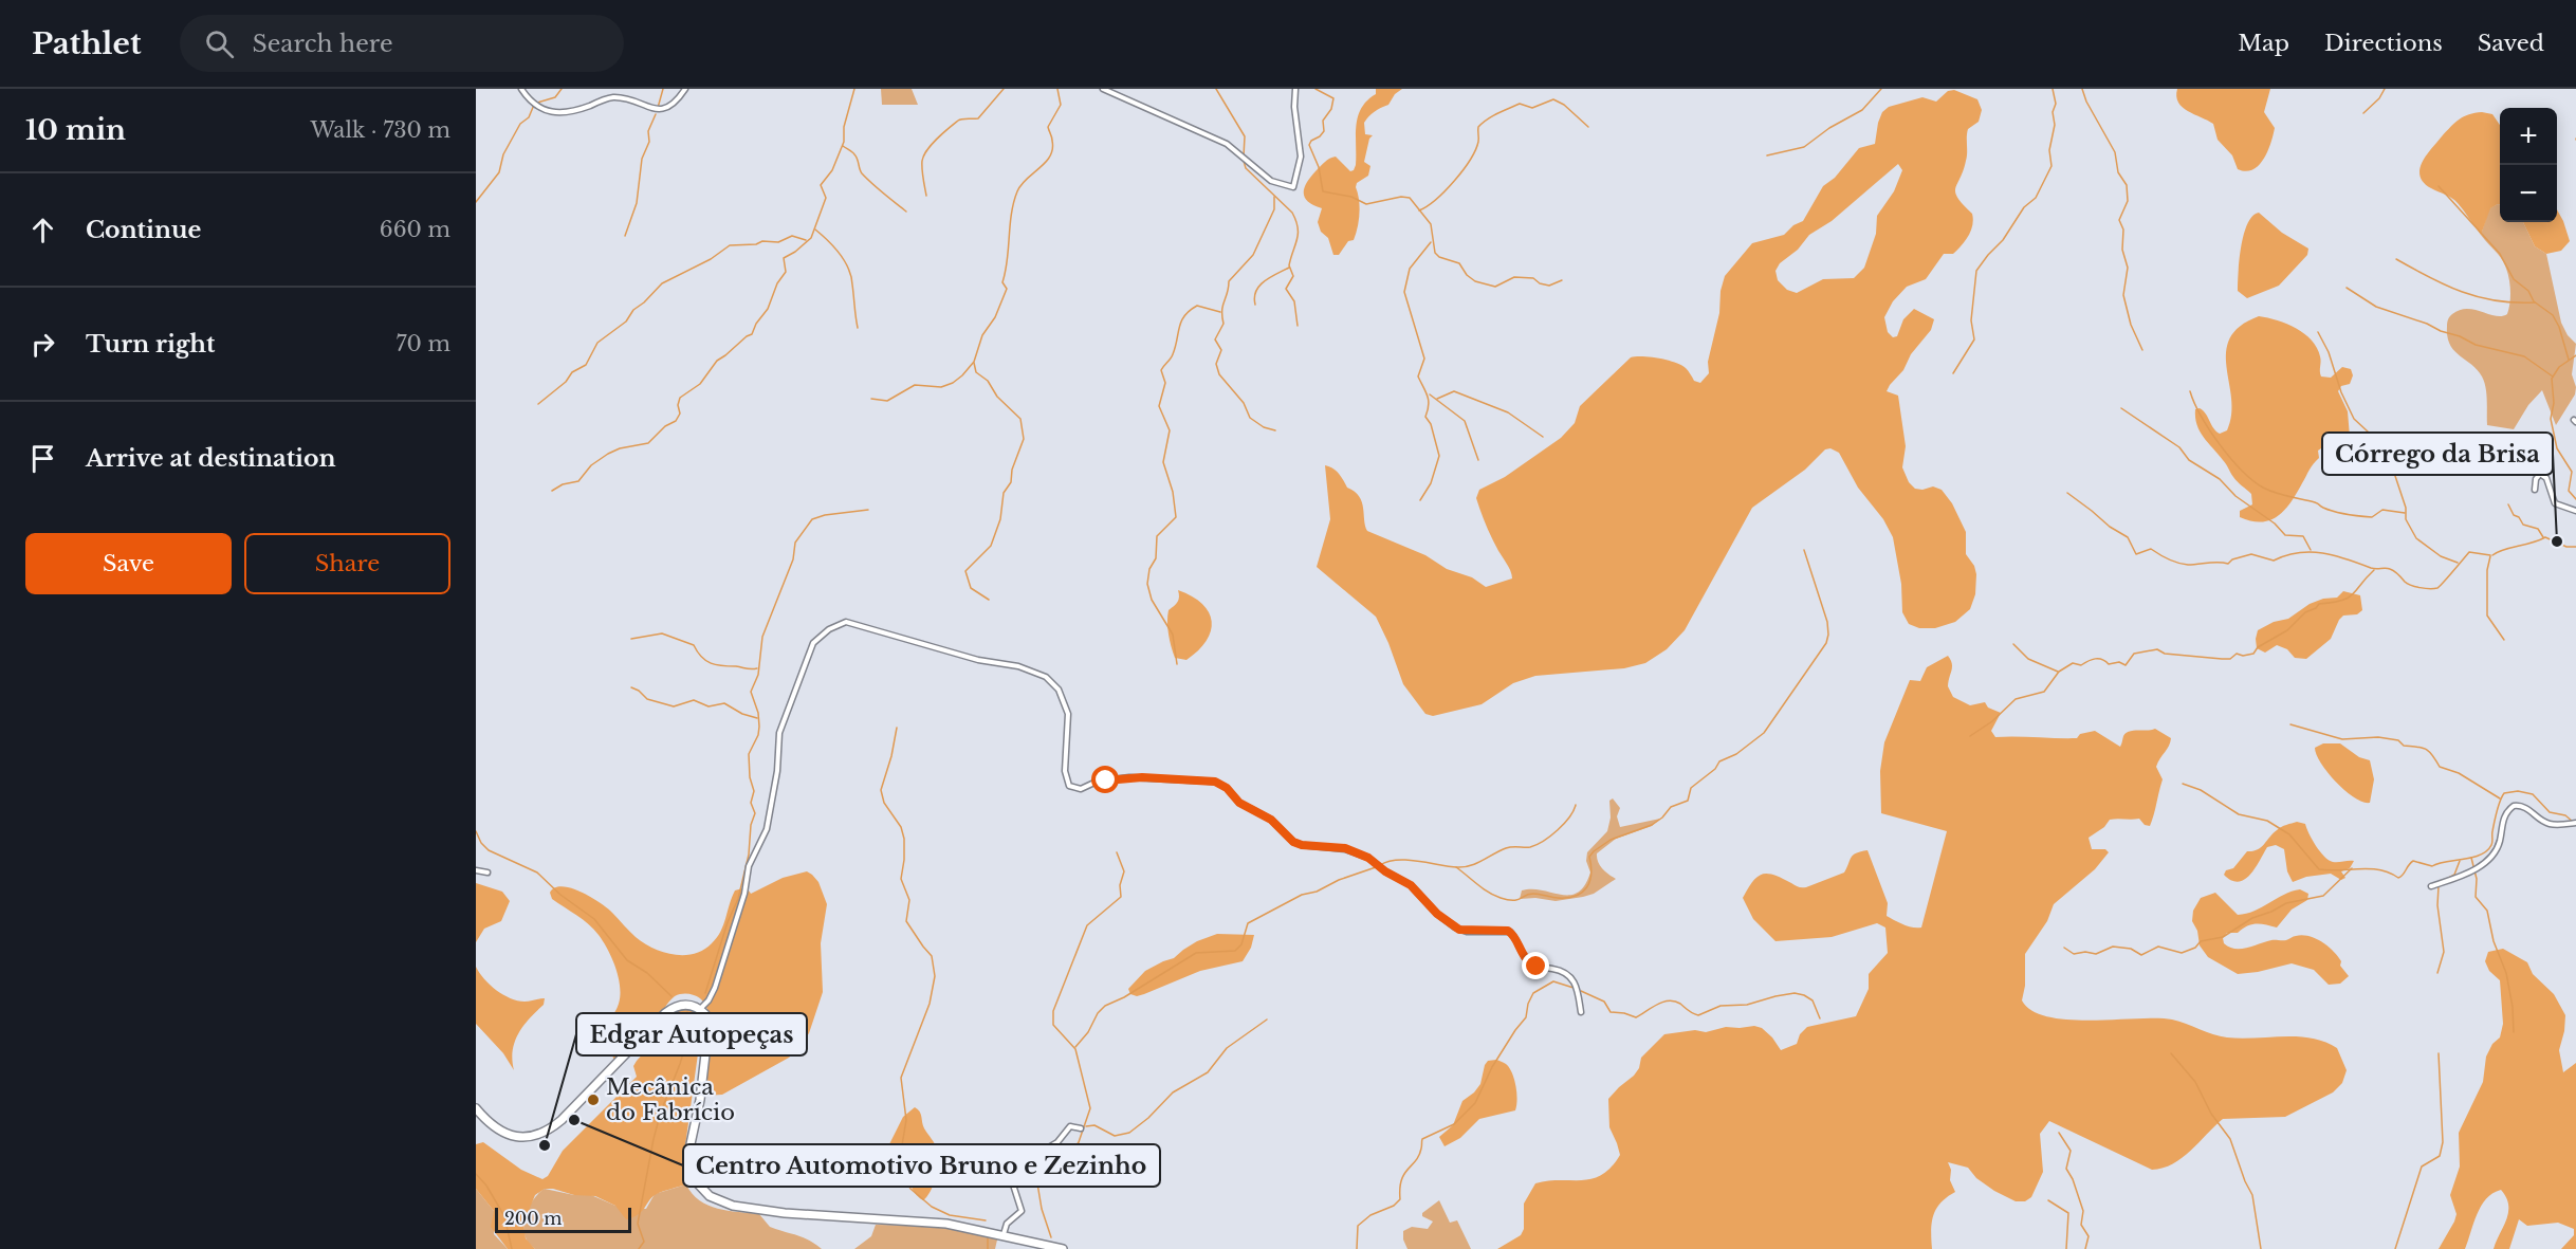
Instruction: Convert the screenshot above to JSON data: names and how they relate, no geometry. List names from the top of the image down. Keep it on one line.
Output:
{"places":["Córrego da Brisa","Mecânica do Fabrício","Centro Automotivo Bruno e Zezinho","Edgar Autopeças"],"scale_bar":"200 m","page":{"header":"Pathlet","search":"Search here","nav":["Map","Directions","Saved"],"heading":["10 min","Walk · 730 m"],"map_buttons":["+","−"],"list":[["Continue","660 m"],["Turn right","70 m"],"Arrive at destination"],"buttons":["Save","Share"],"scale":"200 m"}}
